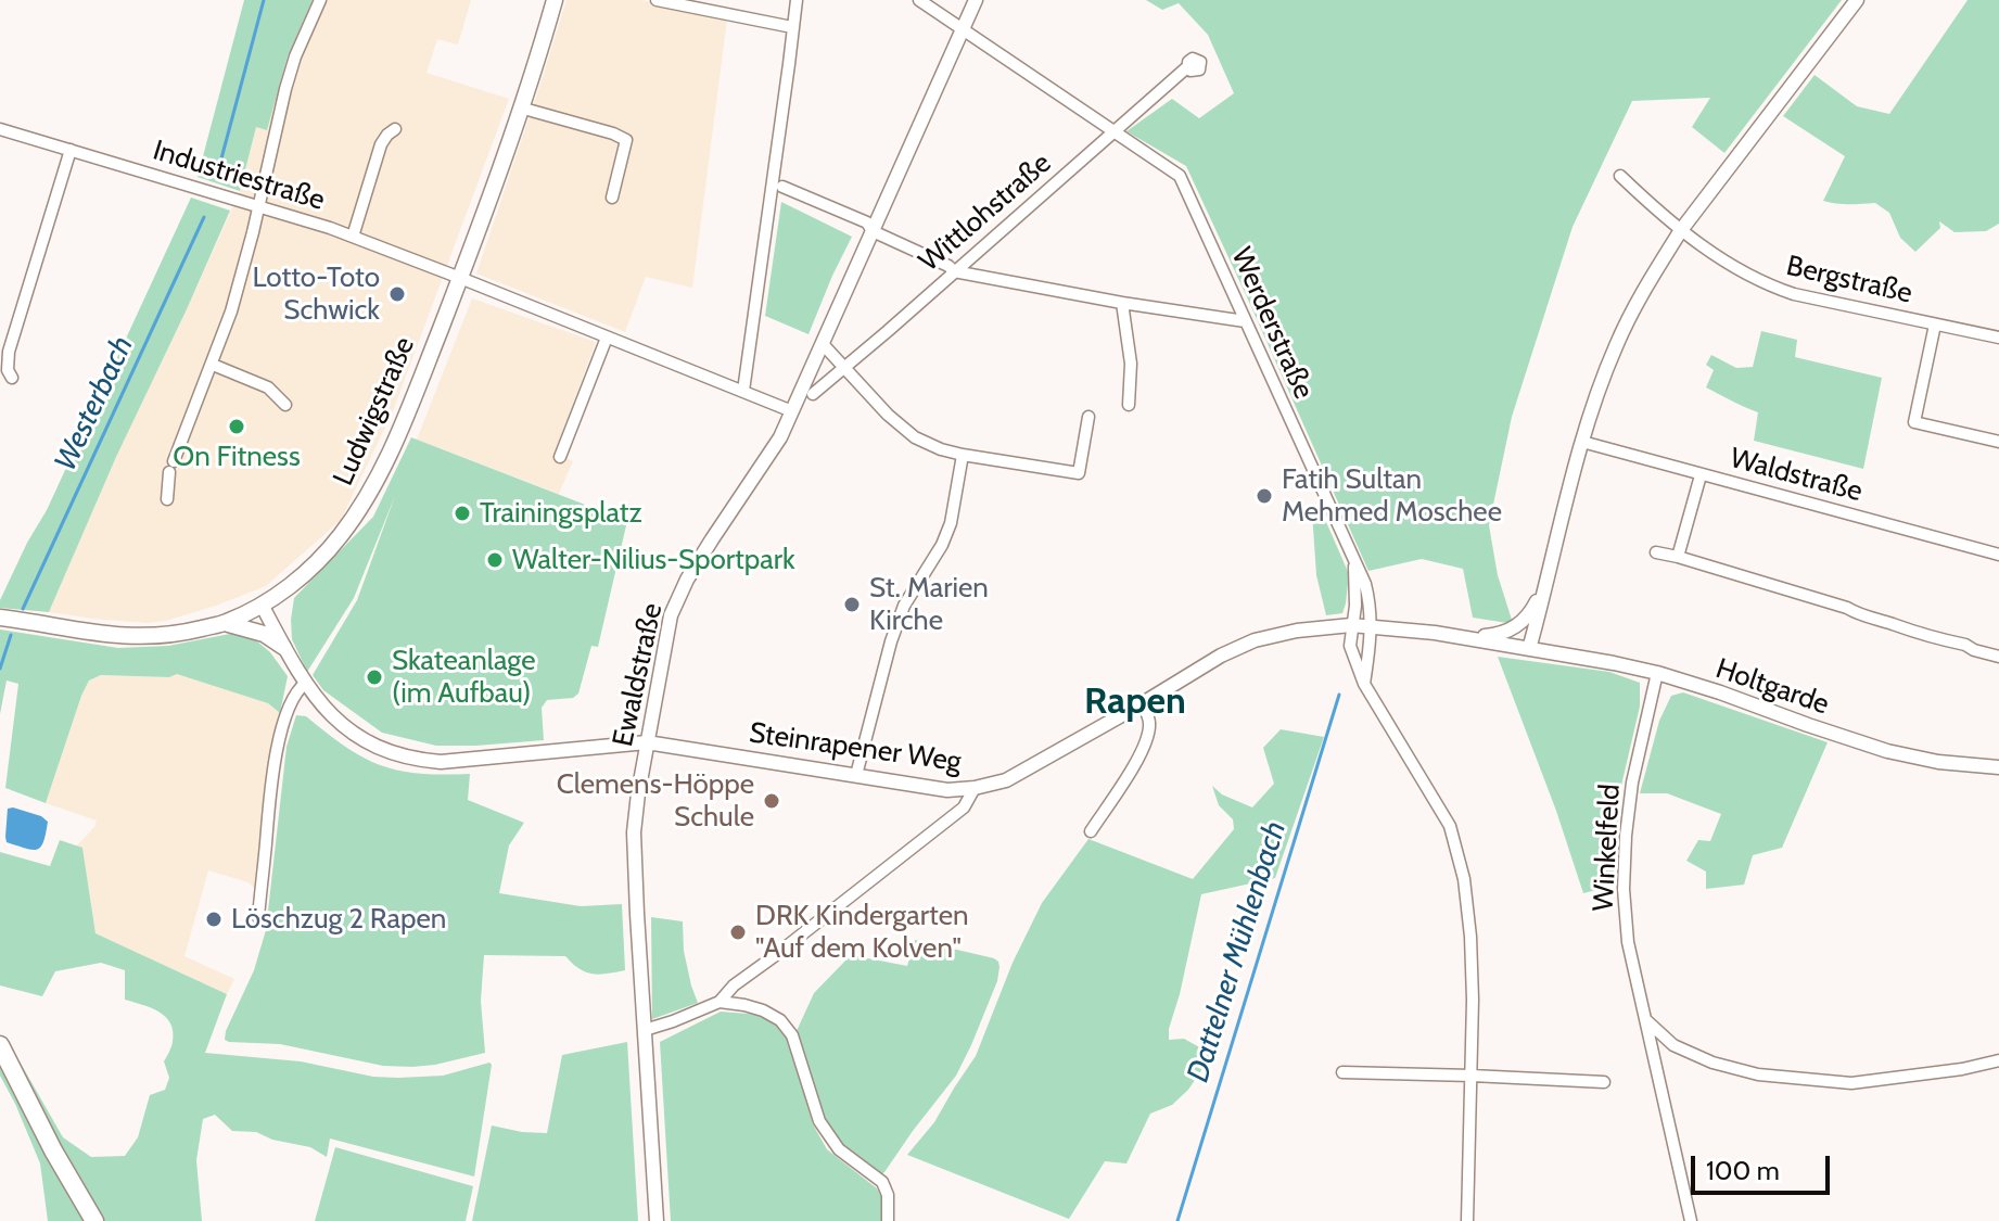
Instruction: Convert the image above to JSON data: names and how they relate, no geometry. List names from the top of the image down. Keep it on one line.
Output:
{"streets":{"main road":["Ludwigstraße"],"street":["Industriestraße","Wittlohstraße","Bergstraße","Werderstraße","Waldstraße","Ewaldstraße","Holtgarde","Steinrapener Weg","Winkelfeld"]},"crossings":[["Industriestraße","Ludwigstraße"],["Industriestraße","Ewaldstraße"],["Wittlohstraße","Werderstraße"],["Werderstraße","Ewaldstraße"],["Werderstraße","Steinrapener Weg"],["Ludwigstraße","Steinrapener Weg"],["Ewaldstraße","Steinrapener Weg"],["Holtgarde","Steinrapener Weg"],["Holtgarde","Winkelfeld"]],"districts":["Rapen"],"water":["Westerbach","Dattelner Mühlenbach"],"places":["Lotto-Toto Schwick","On Fitness","Fatih Sultan Mehmed Moschee","Trainingsplatz","Walter-Nilius-Sportpark","St. Marien Kirche","Skateanlage (im Aufbau)","Clemens-Höppe Schule","Löschzug 2 Rapen","DRK Kindergarten \"Auf dem Kolven\""],"scale_bar":"100 m"}
